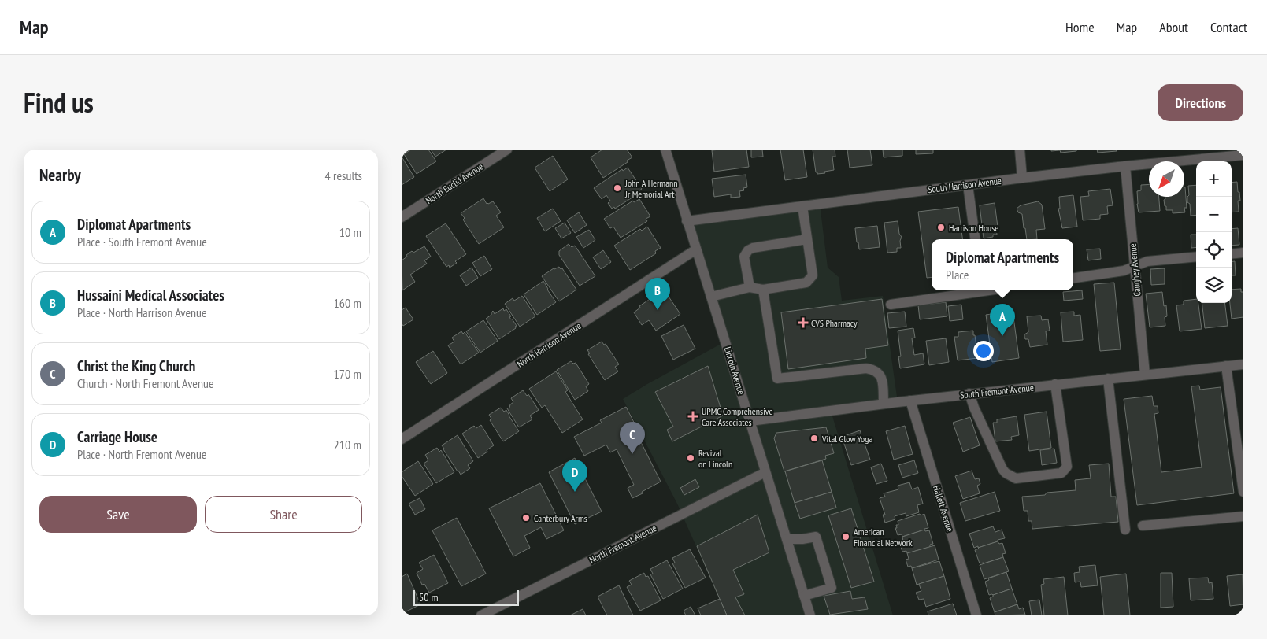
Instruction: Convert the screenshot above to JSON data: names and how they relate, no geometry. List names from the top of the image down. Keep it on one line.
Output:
{"streets":{"street":["North Euclid Avenue","South Harrison Avenue","Caughey Avenue","North Harrison Avenue","Lincoln Avenue","South Fremont Avenue","Hallett Avenue","North Fremont Avenue"]},"crossings":[["South Harrison Avenue","Caughey Avenue"],["South Harrison Avenue","Lincoln Avenue"],["Caughey Avenue","South Fremont Avenue"],["North Harrison Avenue","Lincoln Avenue"],["Lincoln Avenue","South Fremont Avenue"],["Lincoln Avenue","North Fremont Avenue"],["South Fremont Avenue","Hallett Avenue"]],"places":{"other":["John A Hermann Jr Memorial Art","Harrison House","Vital Glow Yoga","Revival on Lincoln","Canterbury Arms","American Financial Network"],"health":["CVS Pharmacy","UPMC Comprehensive Care Associates"]},"scale_bar":"50 m","north":"bottom left","page":{"header":"Map","nav":["Home","Map","About","Contact"],"title":"Find us","buttons":["Directions",["Save","Share"]],"heading":["Nearby","4 results"],"map_buttons":["+","−"],"list":[{"mark":"A","name":"Diplomat Apartments","note":"Place · South Fremont Avenue","value":"10 m"},{"mark":"B","name":"Hussaini Medical Associates","note":"Place · North Harrison Avenue","value":"160 m"},{"mark":"C","name":"Christ the King Church","note":"Church · North Fremont Avenue","value":"170 m"},{"mark":"D","name":"Carriage House","note":"Place · North Fremont Avenue","value":"210 m"}],"popup":["Diplomat Apartments","Place"],"pins":["B","A","C","D"],"scale":"50 m"}}
